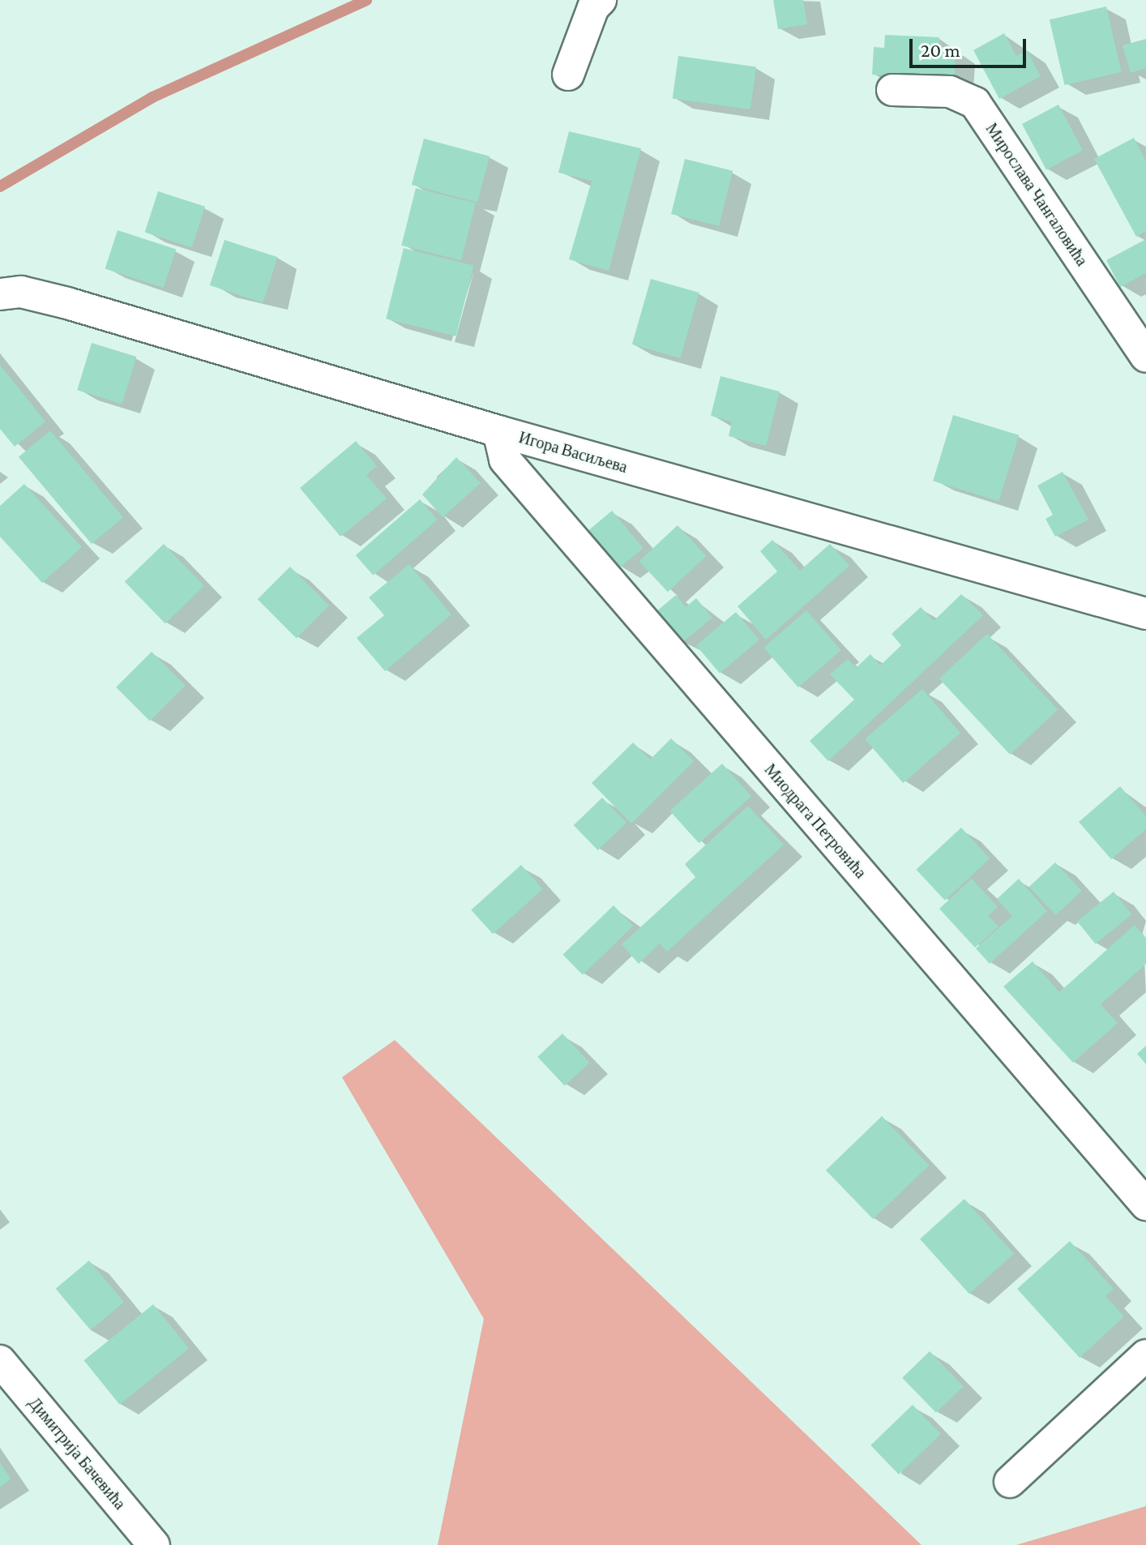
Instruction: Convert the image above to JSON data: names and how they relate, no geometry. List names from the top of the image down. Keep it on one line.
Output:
{"streets":{"street":["Мирослава Чангаловића","Игора Васиљева","Миодрага Петровића","Димитрија Бачевића"]},"crossings":[["Игора Васиљева","Миодрага Петровића"]],"scale_bar":"20 m"}
